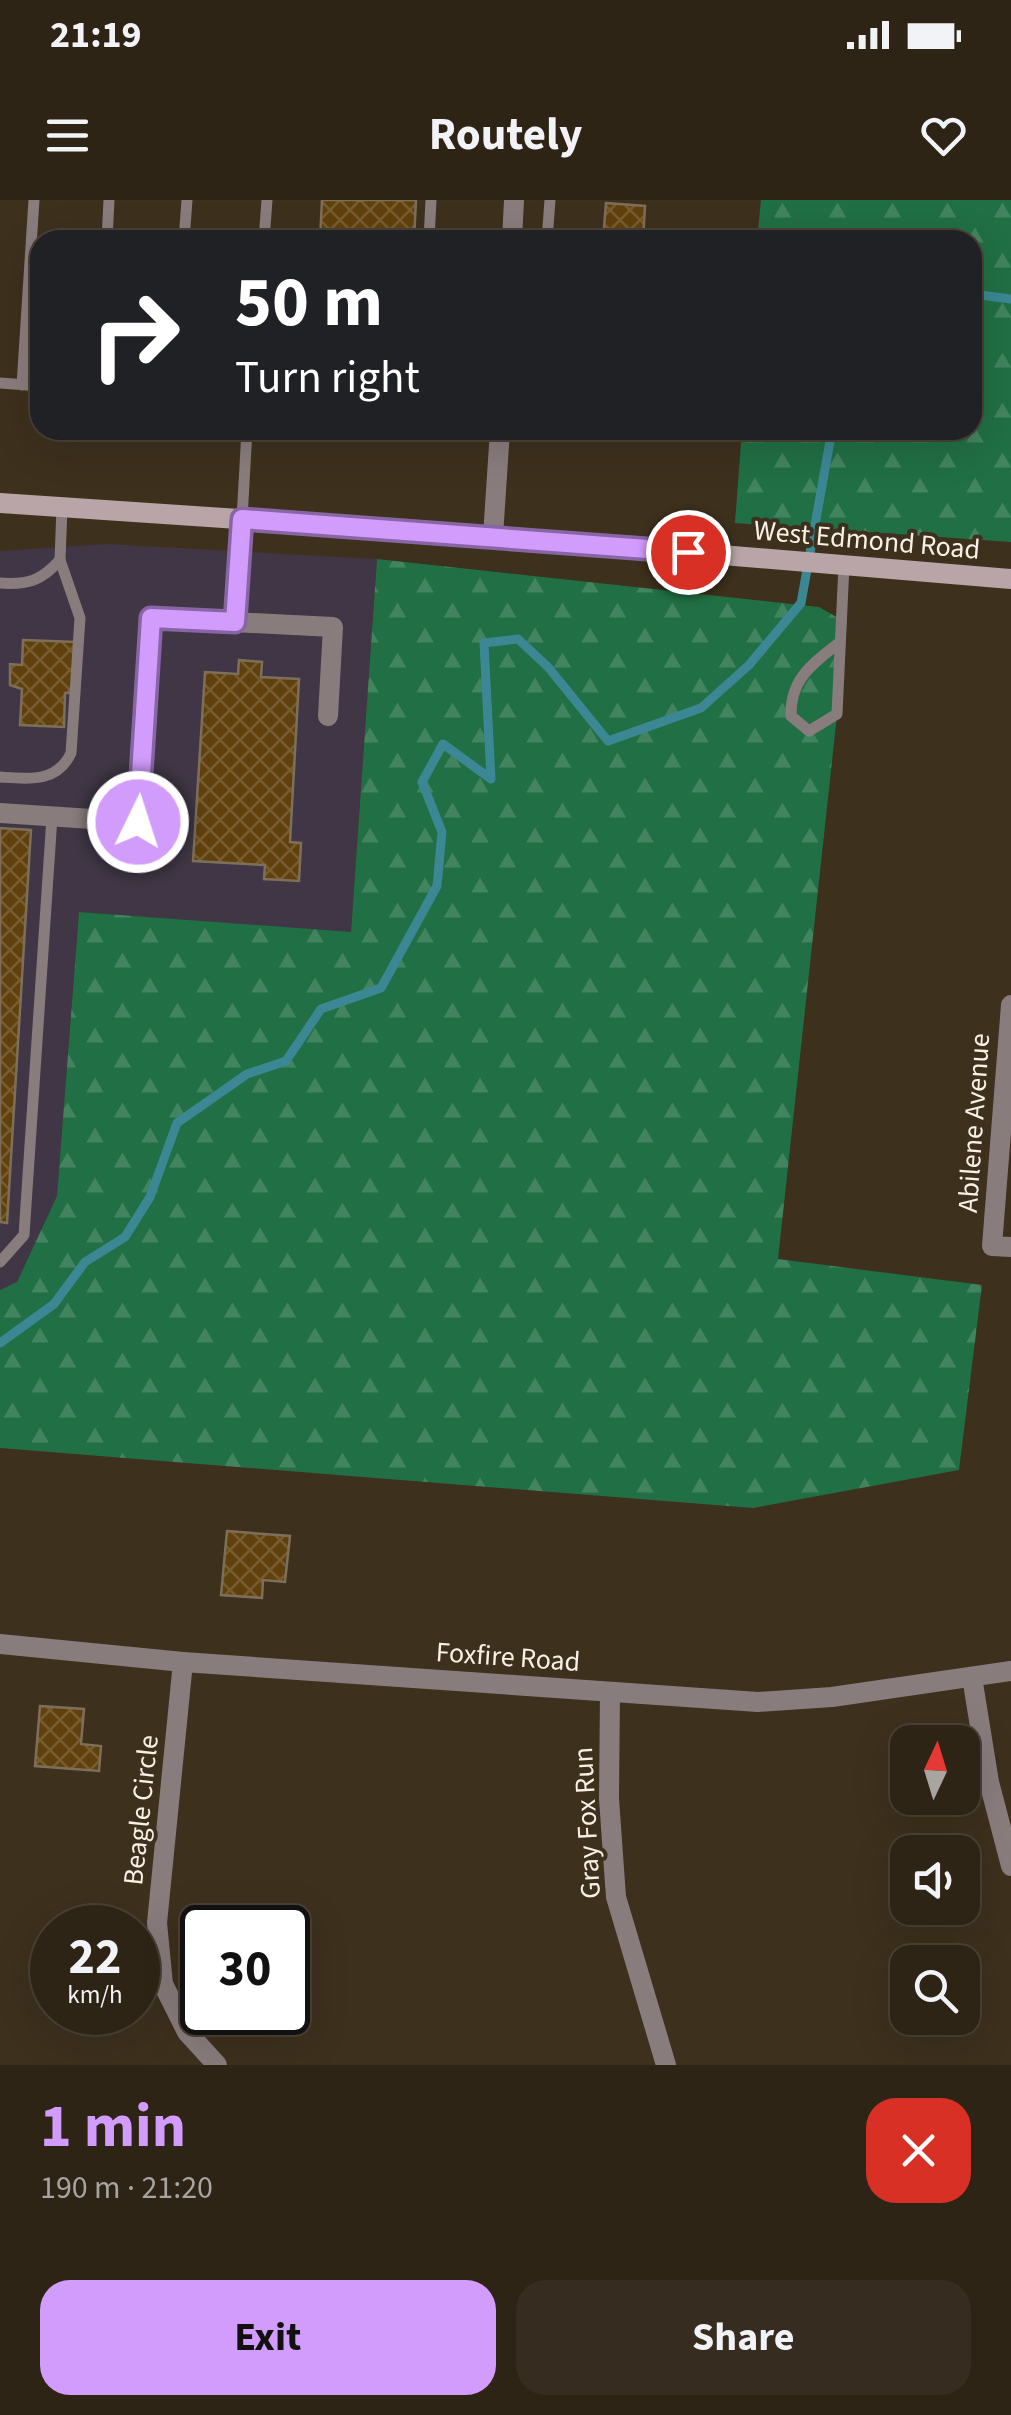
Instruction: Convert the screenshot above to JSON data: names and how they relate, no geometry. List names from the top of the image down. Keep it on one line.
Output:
{"streets":{"main road":["West Edmond Road"],"street":["Abilene Avenue","Foxfire Road","Beagle Circle","Gray Fox Run"]},"crossings":[["Foxfire Road","Beagle Circle"],["Foxfire Road","Gray Fox Run"]],"north":"top","page":{"status":"21:19","header":"Routely","turn":["50 m","Turn right"],"speed":"22 km/h","limit":"30","heading":["1 min","190 m · 21:20"],"buttons":["Exit","Share"]}}
